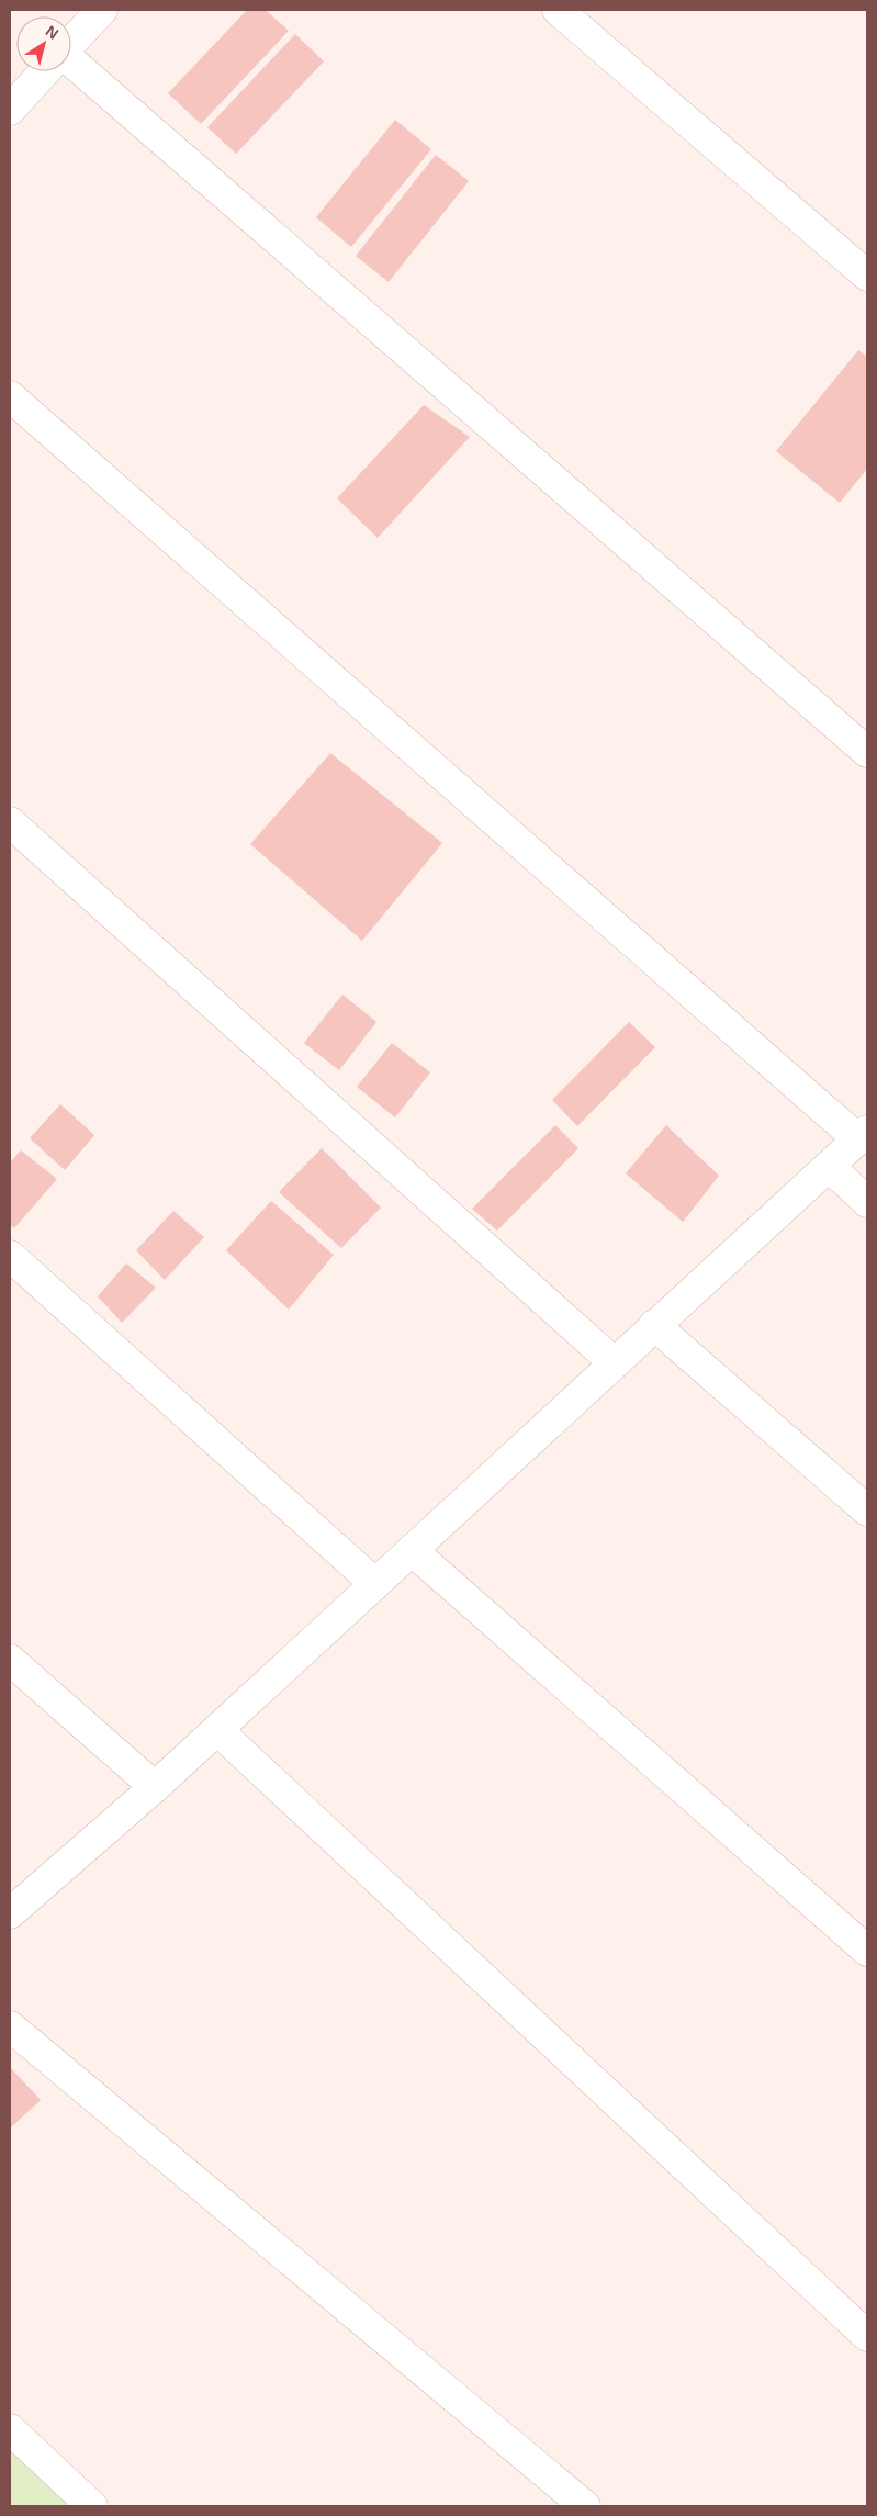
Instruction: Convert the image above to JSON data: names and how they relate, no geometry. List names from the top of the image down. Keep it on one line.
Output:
{"north":"top right"}
